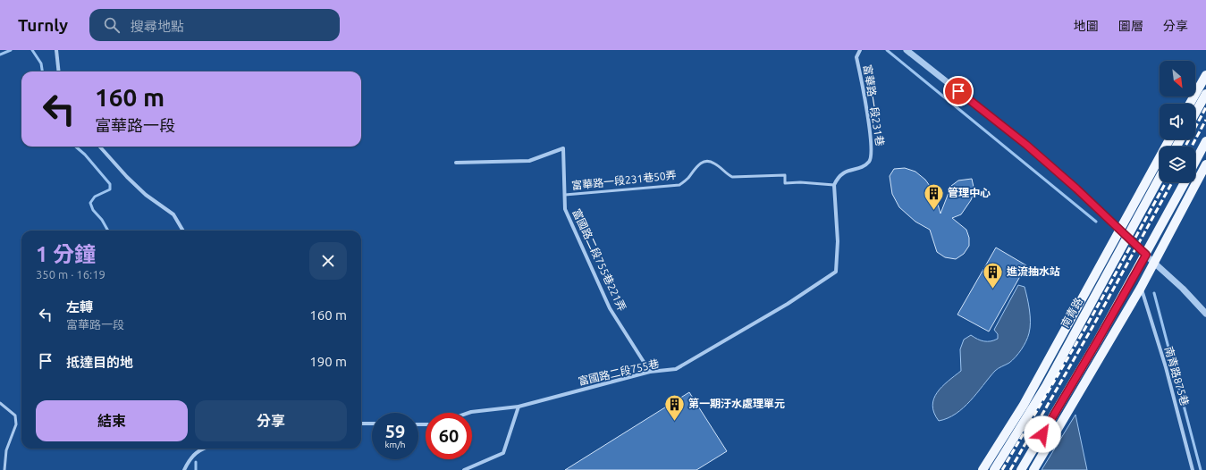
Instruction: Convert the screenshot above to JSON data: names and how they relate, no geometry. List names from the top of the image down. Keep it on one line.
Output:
{"streets":{"main road":["南青路"],"street":["富華路一段231巷","富國路二段755巷221弄","富國路二段755巷","南青路875巷"],"lane":["富華路一段231巷50弄"]},"crossings":[["富華路一段231巷","富華路一段231巷50弄"],["富華路一段231巷","富國路二段755巷"],["富華路一段231巷50弄","富國路二段755巷221弄"],["富華路一段231巷50弄","富國路二段755巷"],["富國路二段755巷221弄","富國路二段755巷"]],"places":{"building":["管理中心","進流抽水站","第一期汙水處理單元"]},"north":"bottom right","page":{"header":"Turnly","search":"搜尋地點","nav":["地圖","圖層","分享"],"turn":["160 m","富華路一段"],"heading":["1 分鐘","350 m · 16:19"],"list":[{"name":"左轉","note":"富華路一段","value":"160 m"},{"name":"抵達目的地","value":"190 m"}],"buttons":["結束","分享"],"speed":"59 km/h","limit":"60"}}
